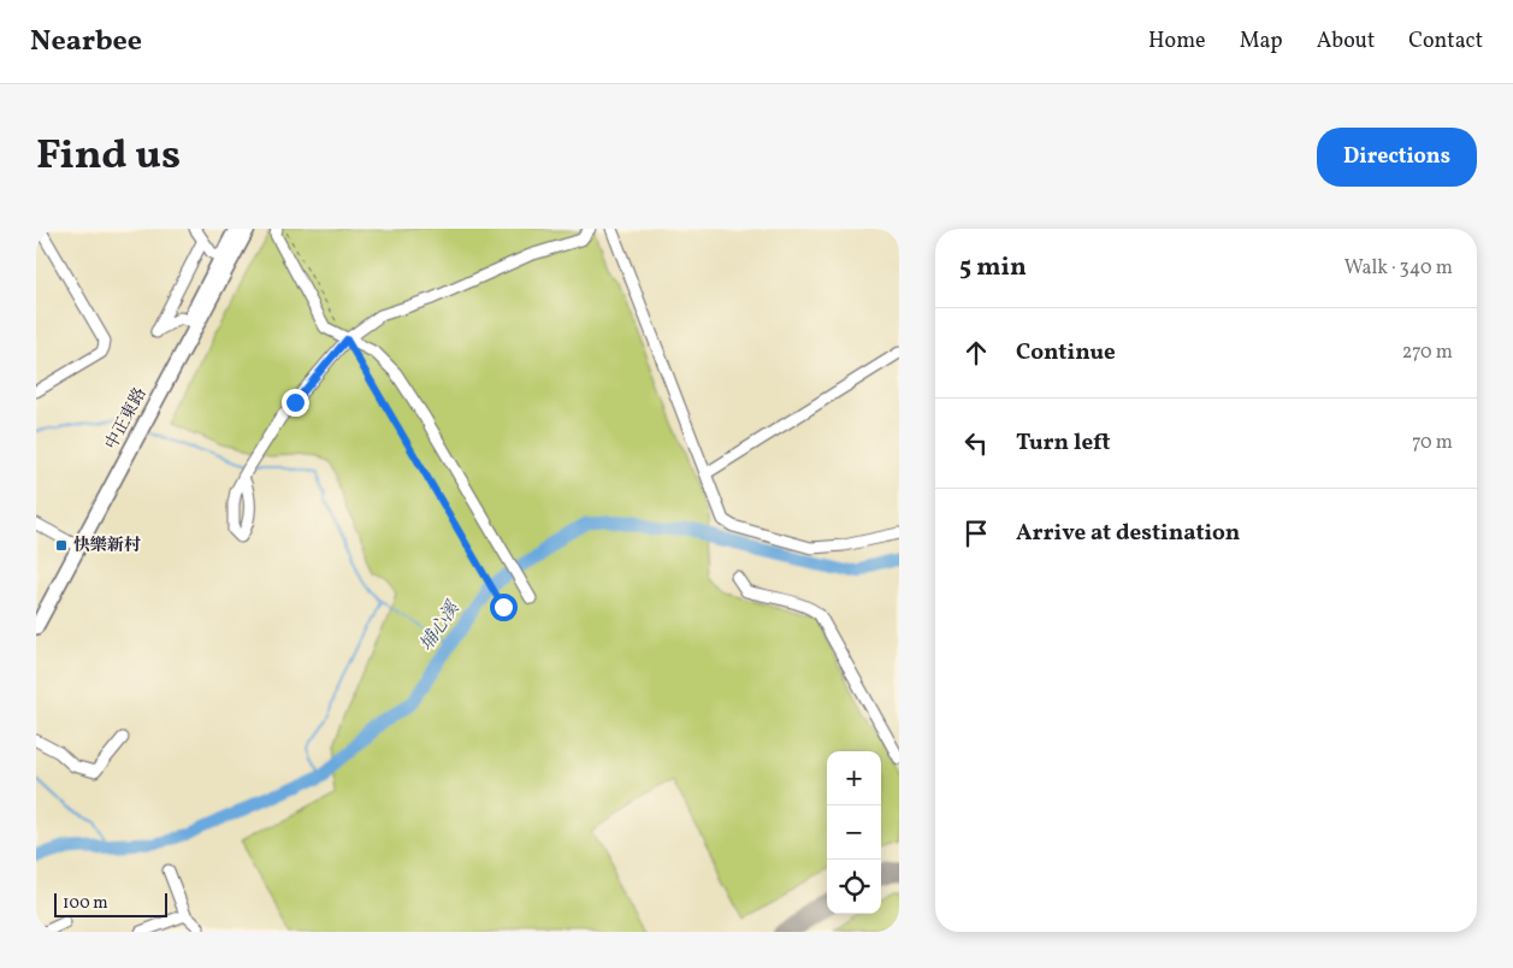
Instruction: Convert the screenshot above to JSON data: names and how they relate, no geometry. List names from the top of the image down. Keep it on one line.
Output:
{"streets":{"main road":["中正東路"]},"water":["埔心溪"],"places":{"transit":["快樂新村"]},"scale_bar":"100 m","page":{"header":"Nearbee","nav":["Home","Map","About","Contact"],"title":"Find us","buttons":"Directions","heading":["5 min","Walk · 340 m"],"list":[["Continue","270 m"],["Turn left","70 m"],"Arrive at destination"],"map_buttons":["+","−"],"scale":"100 m"}}
